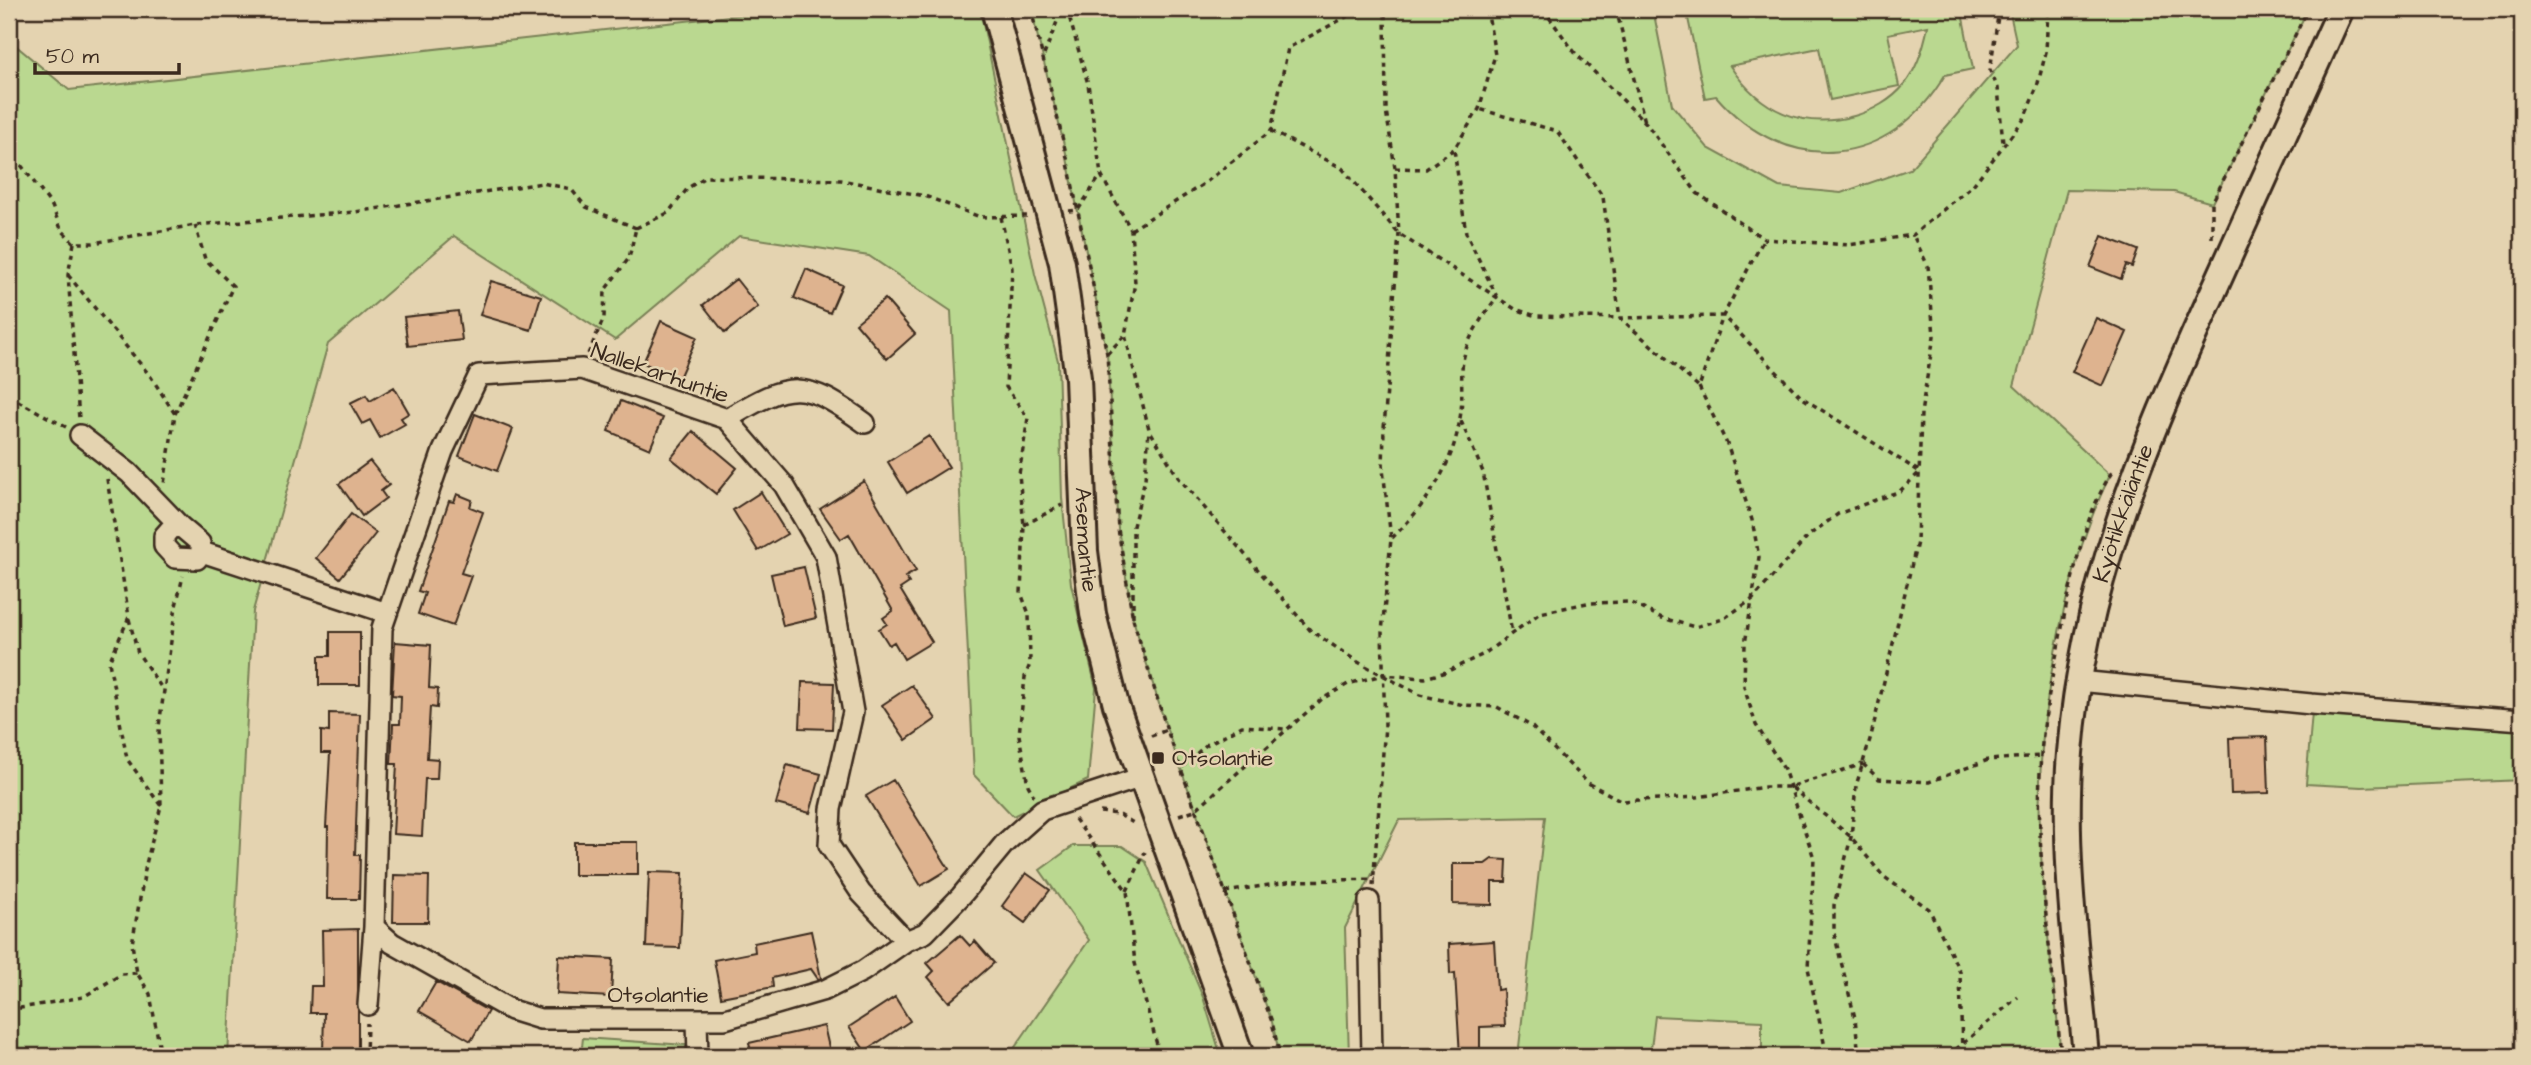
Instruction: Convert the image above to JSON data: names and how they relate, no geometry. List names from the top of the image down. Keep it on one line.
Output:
{"streets":{"main road":["Kyötikkäläntie","Asemantie"],"street":["Nallekarhuntie","Otsolantie"]},"crossings":[["Nallekarhuntie","Otsolantie"],["Asemantie","Otsolantie"]],"places":{"transit":["Otsolantie"]},"scale_bar":"50 m"}
